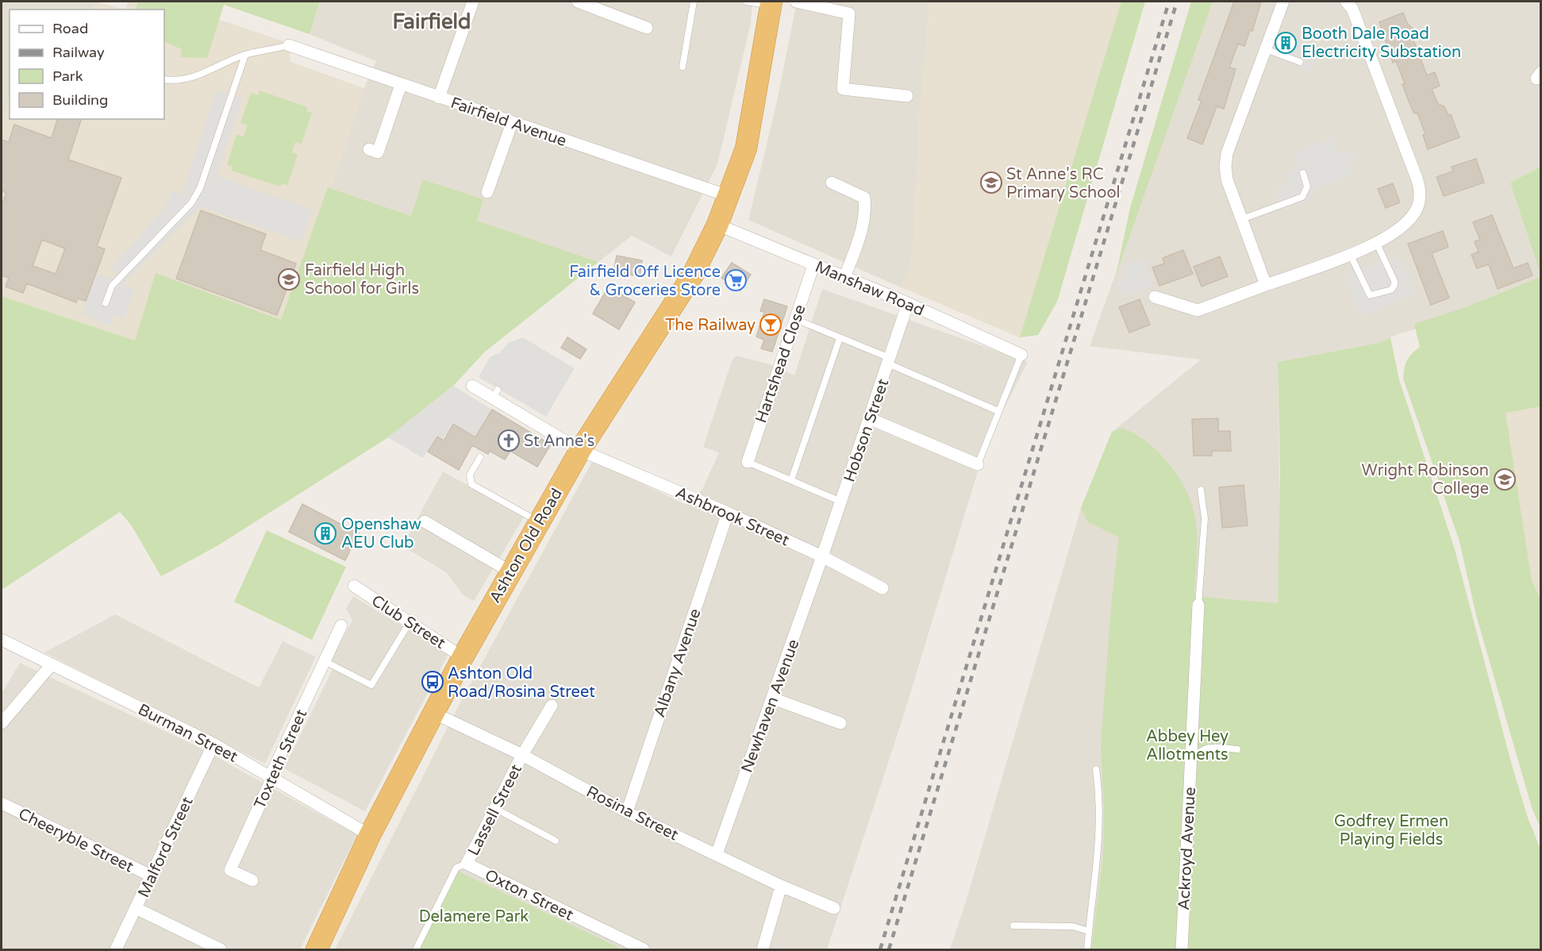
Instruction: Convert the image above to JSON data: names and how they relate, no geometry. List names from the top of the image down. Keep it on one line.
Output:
{"streets":{"highway":["Ashton Old Road"],"street":["Fairfield Avenue","Manshaw Road","Hartshead Close","Hobson Street","Ashbrook Street","Club Street","Albany Avenue","Newhaven Avenue","Burman Street","Toxteth Street","Lassell Street","Rosina Street","Cheeryble Street","Malford Street","Ackroyd Avenue","Oxton Street"]},"crossings":[["Fairfield Avenue","Ashton Old Road"],["Manshaw Road","Hartshead Close"],["Manshaw Road","Hobson Street"],["Manshaw Road","Ashton Old Road"],["Hobson Street","Ashbrook Street"],["Hobson Street","Newhaven Avenue"],["Ashbrook Street","Ashton Old Road"],["Ashbrook Street","Albany Avenue"],["Ashbrook Street","Newhaven Avenue"],["Ashton Old Road","Club Street"],["Ashton Old Road","Burman Street"],["Ashton Old Road","Rosina Street"],["Albany Avenue","Rosina Street"],["Newhaven Avenue","Rosina Street"],["Burman Street","Toxteth Street"],["Burman Street","Malford Street"],["Lassell Street","Rosina Street"],["Lassell Street","Oxton Street"],["Cheeryble Street","Malford Street"]],"districts":["Fairfield"],"parks":["Abbey Hey Allotments","Godfrey Ermen Playing Fields","Delamere Park"],"places":{"building":["Booth Dale Road Electricity Substation","Openshaw AEU Club"],"school or university":["St Anne's RC Primary School","Fairfield High School for Girls","Wright Robinson College"],"supermarket":["Fairfield Off Licence & Groceries Store"],"bar":["The Railway"],"church":["St Anne's"],"bus stop":["Ashton Old Road/Rosina Street"]},"legend":["Road","Railway","Park","Building"]}
